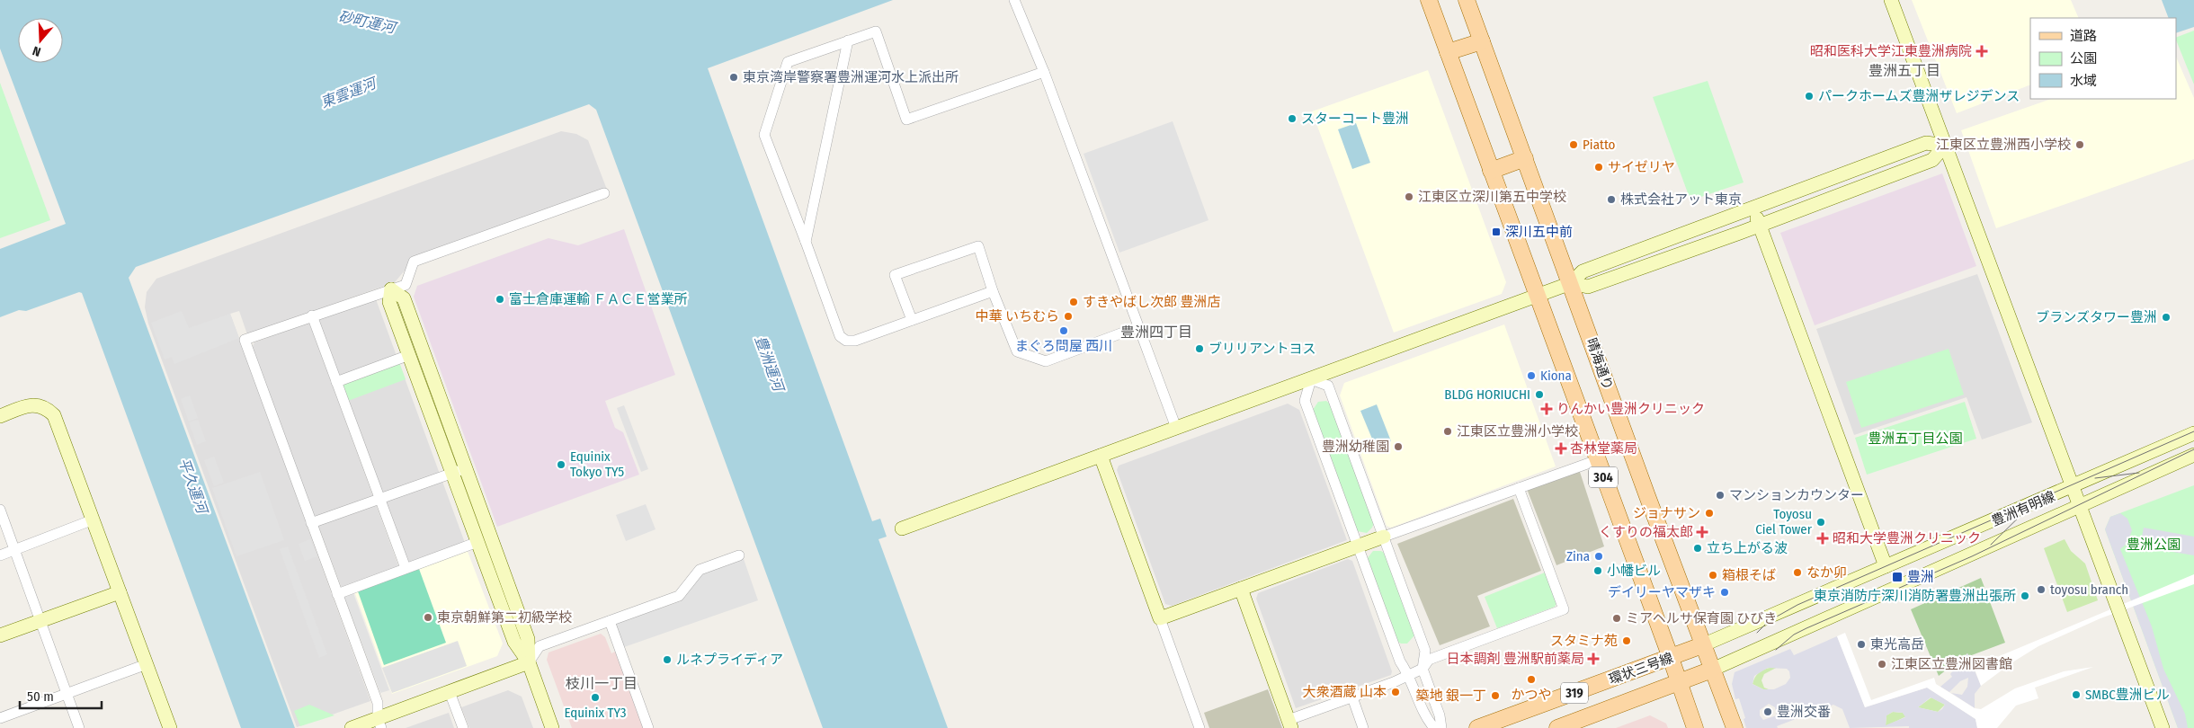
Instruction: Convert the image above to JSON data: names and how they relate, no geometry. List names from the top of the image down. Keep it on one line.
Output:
{"streets":{"main road":["晴海通り","304","環状三号線","319"],"street":["豊洲有明線"]},"crossings":[["晴海通り","豊洲有明線"],["晴海通り","環状三号線"],["304","環状三号線"],["豊洲有明線","環状三号線"]],"districts":["豊洲五丁目","豊洲四丁目","枝川一丁目"],"water":["砂町運河","東雲運河","豊洲運河","平久運河"],"parks":["豊洲五丁目公園","豊洲公園"],"places":{"health":["昭和医科大学江東豊洲病院","りんかい豊洲クリニック","杏林堂薬局","くすりの福太郎","昭和大学豊洲クリニック","日本調剤 豊洲駅前薬局"],"other":["東京湾岸警察署豊洲運河水上派出所","パークホームズ豊洲ザレジデンス","スターコート豊洲","Piatto","江東区立豊洲西小学校","サイゼリヤ","江東区立深川第五中学校","株式会社アット東京","富士倉庫運輸 ＦＡＣＥ営業所","すきやばし次郎 豊洲店","中華 いちむら","ブランズタワー豊洲","まぐろ問屋 西川","ブリリアントヨス","Kiona","BLDG HORIUCHI","江東区立豊洲小学校","豊洲幼稚園","Equinix Tokyo TY5","マンションカウンター","ジョナサン","Toyosu Ciel Tower","立ち上がる波","Zina","小幡ビル","なか卯","箱根そば","toyosu branch","デイリーヤマザキ","東京消防庁深川消防署豊洲出張所","東京朝鮮第二初級学校","ミアヘルサ保育園 ひびき","スタミナ苑","東光高岳","ルネプライディア","江東区立豊洲図書館","かつや","大衆酒蔵 山本","SMBC豊洲ビル","築地 銀一丁","Equinix TY3","豊洲交番"],"transit":["深川五中前","豊洲"]},"legend":["道路","公園","水域"],"scale_bar":"50 m","north":"bottom"}
